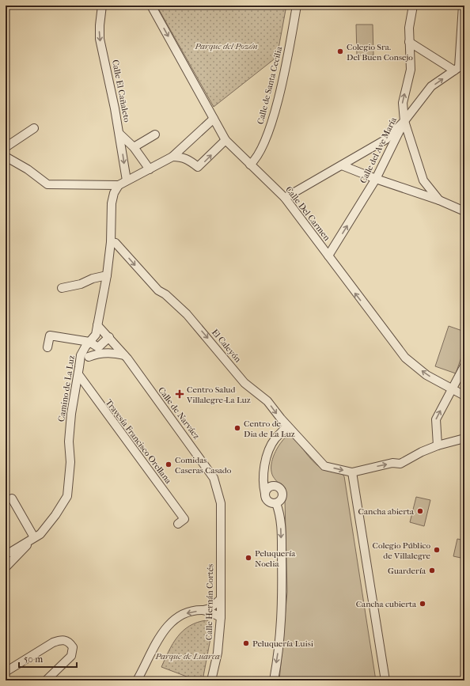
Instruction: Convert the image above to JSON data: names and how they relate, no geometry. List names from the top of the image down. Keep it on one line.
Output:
{"streets":{"street":["Calle de Santa Cecilia","Calle El Cañaleto","Calle del Ave María","Calle Del Carmen","El Caleyón","Camino de La Luz","Calle de Narváez","Travesía Francisco Orellana","Calle Hernán Cortés"]},"crossings":[["Calle de Santa Cecilia","Calle Del Carmen"],["Calle del Ave María","Calle Del Carmen"],["El Caleyón","Camino de La Luz"],["Camino de La Luz","Calle de Narváez"],["Camino de La Luz","Travesía Francisco Orellana"],["Calle de Narváez","Calle Hernán Cortés"]],"one_way":["Calle El Cañaleto","Calle del Ave María","El Caleyón"],"parks":["Parque del Pozón","Parque de Luarca"],"places":{"other":["Colegio Sra. Del Buen Consejo","Centro de Dia de La Luz","Comidas Caseras Casado","Cancha abierta","Colegio Público de Villalegre","Peluquería Noelia","Guardería","Cancha cubierta","Peluquería Luisi"],"health":["Centro Salud Villalegre-La Luz"]},"scale_bar":"50 m"}
